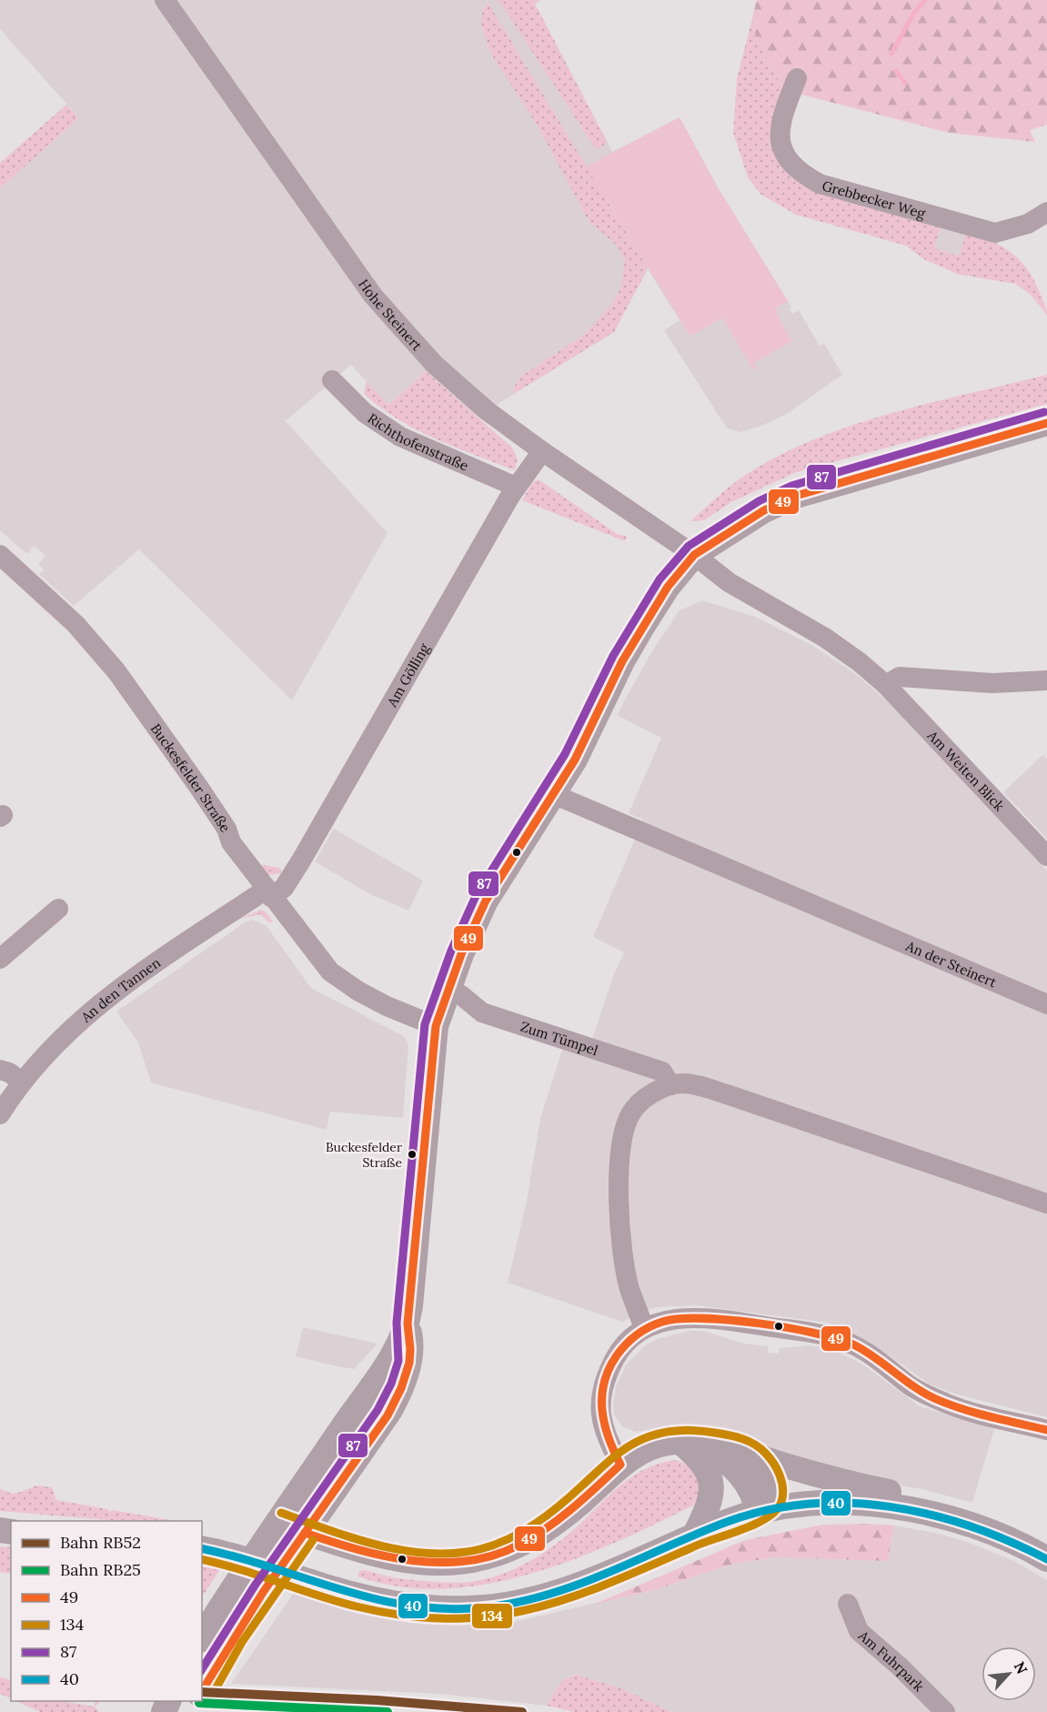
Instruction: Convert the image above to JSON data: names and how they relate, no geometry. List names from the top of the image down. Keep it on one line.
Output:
{"streets":{"street":["Grebbecker Weg","Hohe Steinert","Richthofenstraße","Am Gölling","Am Weiten Blick","Buckesfelder Straße","An der Steinert","An den Tannen","Zum Tümpel","Am Fuhrpark"]},"crossings":[["Hohe Steinert","Am Gölling"],["Hohe Steinert","Am Weiten Blick"],["Richthofenstraße","Am Gölling"],["Am Gölling","Buckesfelder Straße"],["Am Gölling","An den Tannen"],["Buckesfelder Straße","An den Tannen"]],"places":["Buckesfelder Straße"],"lines":["transit line 87","transit line 49","transit line 134","transit line 40","rail line RB52","rail line RB25"],"legend":["Bahn RB52","Bahn RB25","49","134","87","40"],"north":"top right"}
